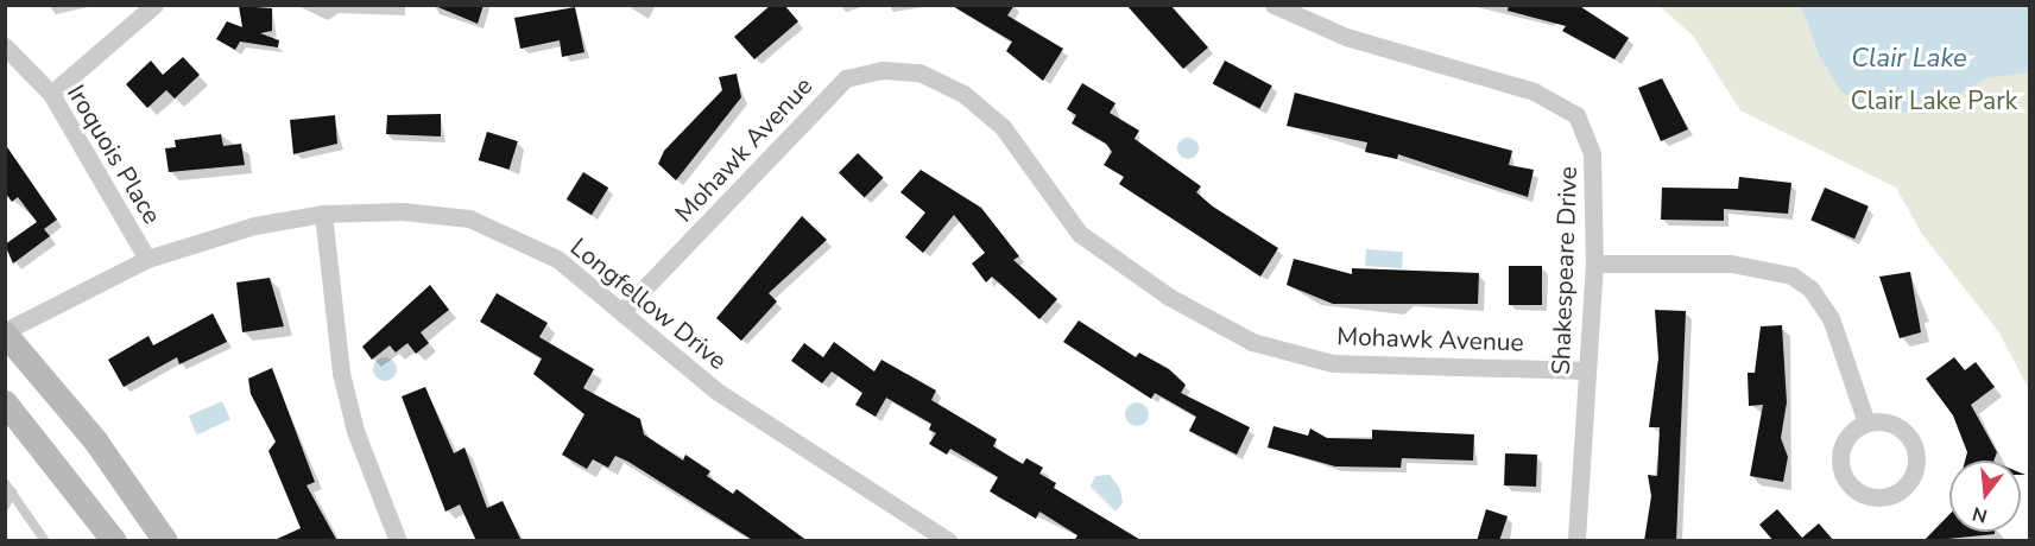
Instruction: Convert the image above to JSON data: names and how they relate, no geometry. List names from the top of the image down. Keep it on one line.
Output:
{"streets":{"street":["Mohawk Avenue","Iroquois Place","Shakespeare Drive","Longfellow Drive"]},"crossings":[["Mohawk Avenue","Shakespeare Drive"],["Mohawk Avenue","Longfellow Drive"],["Iroquois Place","Longfellow Drive"]],"water":["Clair Lake"],"parks":["Clair Lake Park"],"north":"bottom"}
